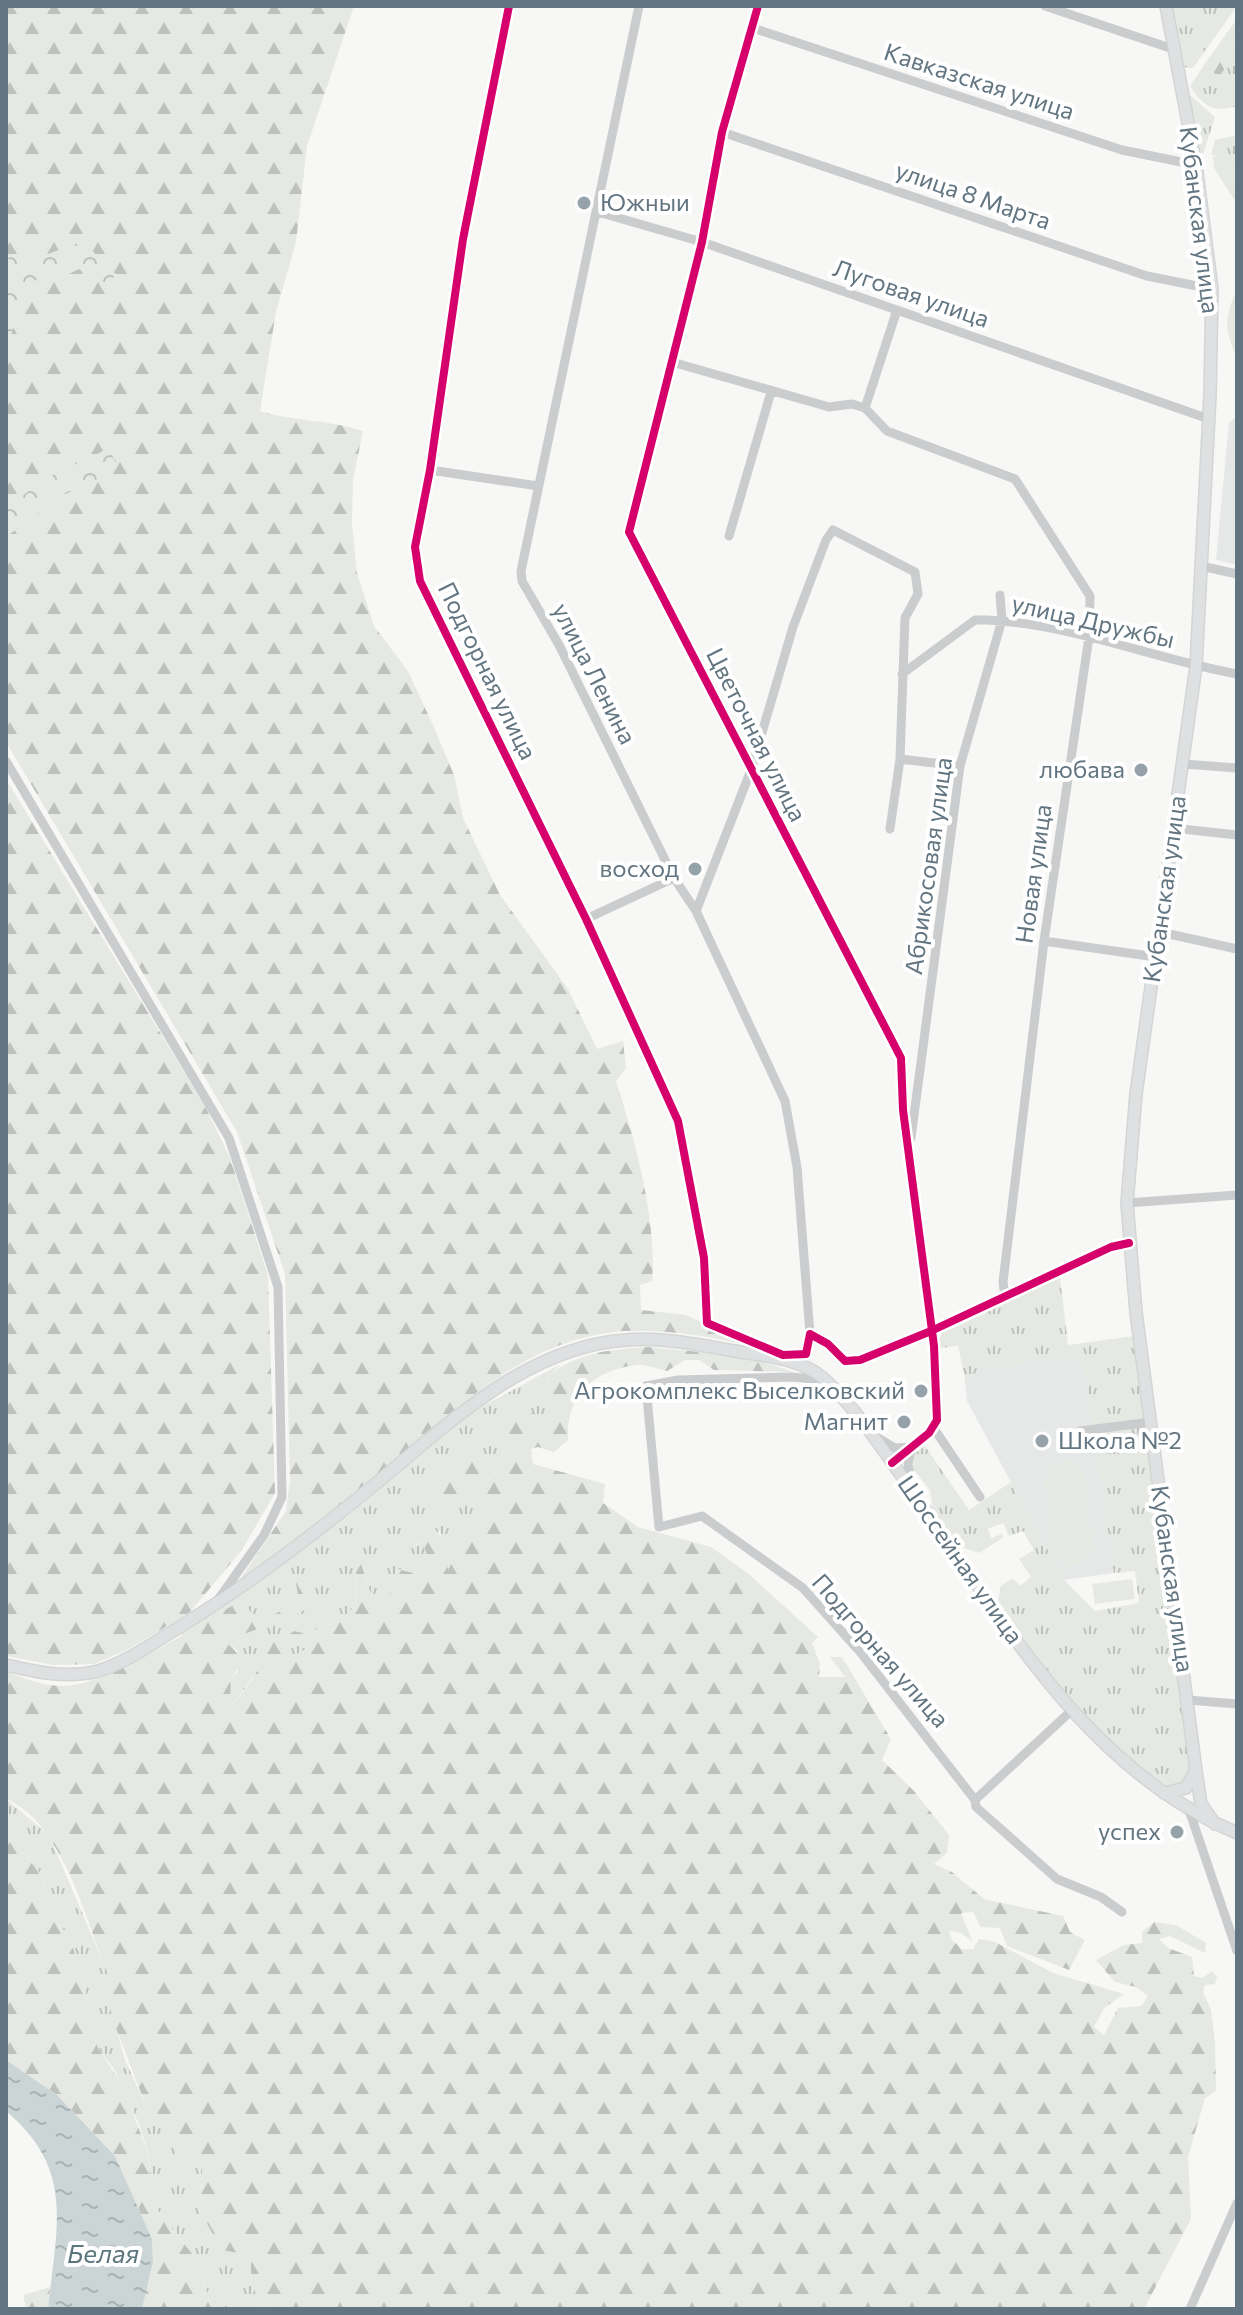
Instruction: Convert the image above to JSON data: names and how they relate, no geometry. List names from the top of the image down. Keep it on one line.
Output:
{"streets":{"main road":["Кубанская улица","Шоссейная улица"],"street":["Кавказская улица","улица 8 Марта","Луговая улица","улица Дружбы","Подгорная улица","улица Ленина","Цветочная улица","Абрикосовая улица","Новая улица"]},"crossings":[["Кавказская улица","Кубанская улица"],["Кавказская улица","Цветочная улица"],["улица 8 Марта","Кубанская улица"],["улица 8 Марта","Цветочная улица"],["Кубанская улица","Луговая улица"],["Кубанская улица","улица Дружбы"],["Луговая улица","улица Ленина"],["Луговая улица","Цветочная улица"],["улица Дружбы","Абрикосовая улица"],["улица Дружбы","Новая улица"],["Подгорная улица","улица Ленина"],["Подгорная улица","Шоссейная улица"],["Цветочная улица","Абрикосовая улица"]],"water":["Белая"],"places":["Южныи","любава","восход","Агрокомплекс Выселковский","Магнит","Школа №2","успех"]}
